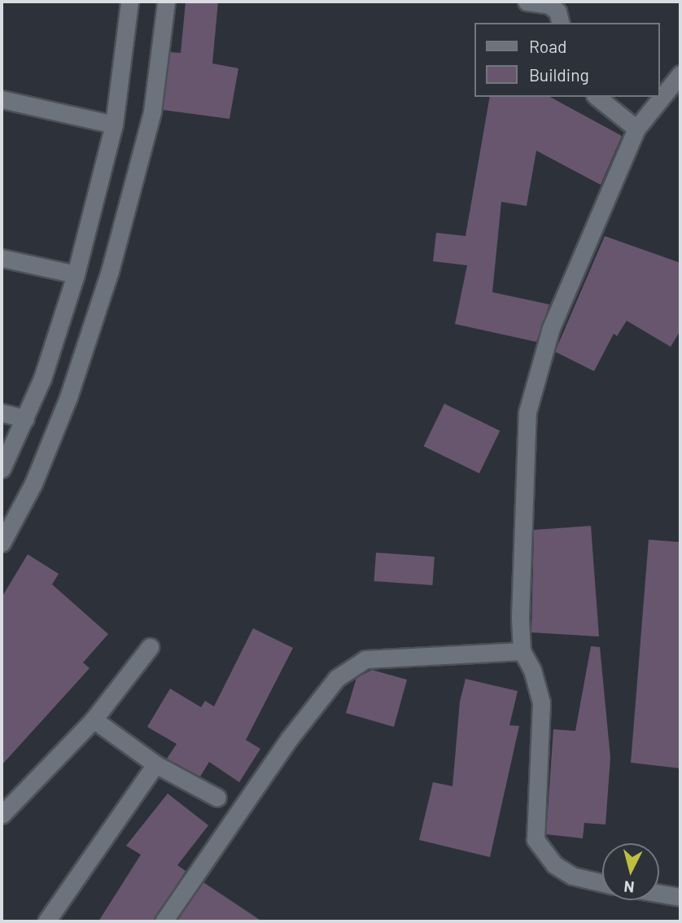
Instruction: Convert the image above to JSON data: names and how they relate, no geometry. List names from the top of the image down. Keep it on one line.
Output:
{"legend":["Road","Building"],"north":"bottom"}
